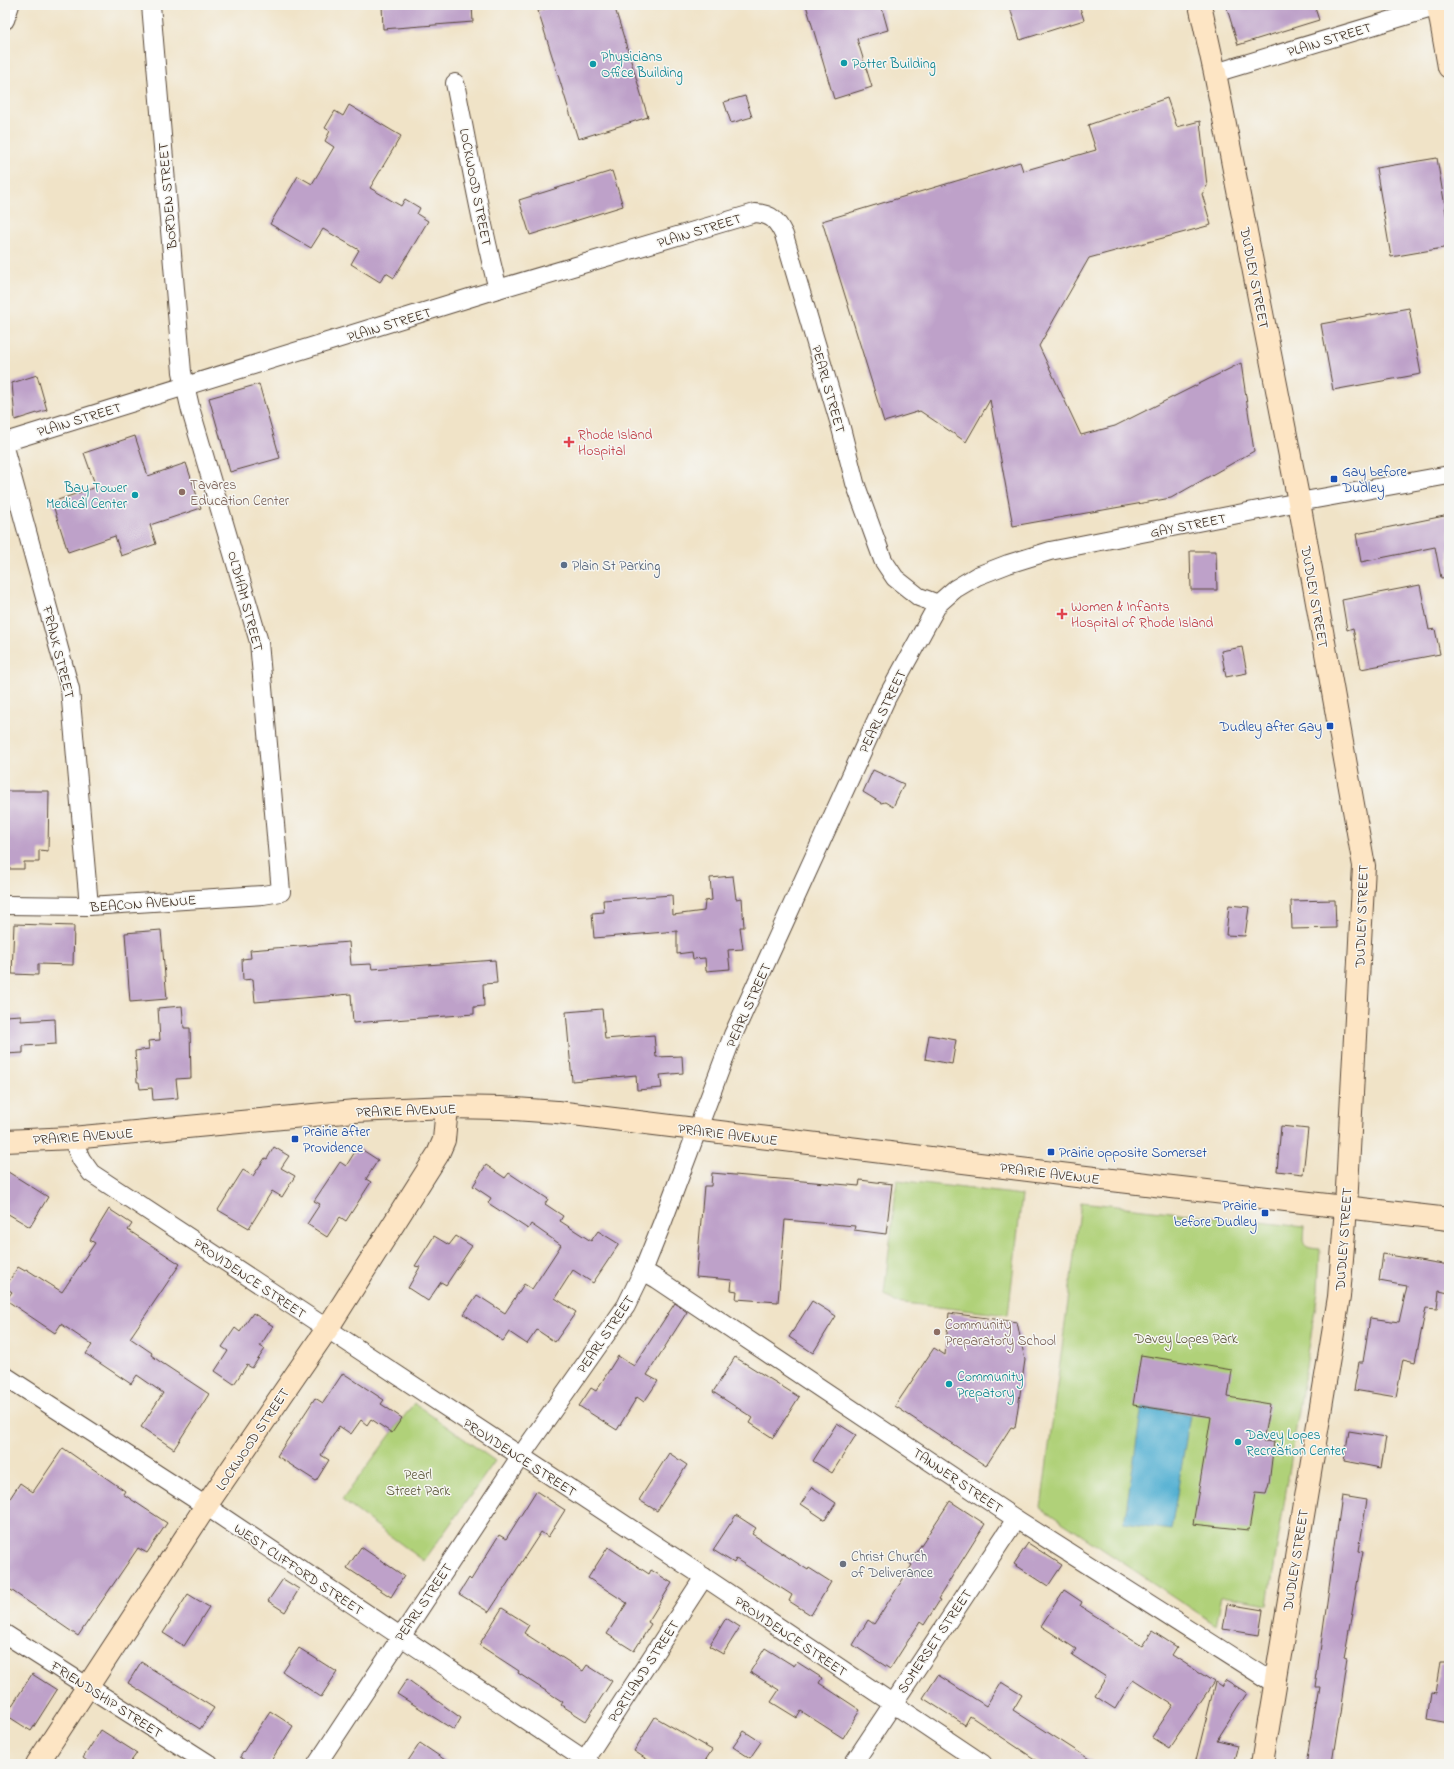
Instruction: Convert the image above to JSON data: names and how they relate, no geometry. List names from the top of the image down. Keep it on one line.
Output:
{"streets":{"street":["PLAIN STREET","LOCKWOOD STREET","BORDEN STREET","DUDLEY STREET","PEARL STREET","GAY STREET","OLDHAM STREET","FRANK STREET","BEACON AVENUE","PRAIRIE AVENUE","PROVIDENCE STREET","TANNER STREET","WEST CLIFFORD STREET","SOMERSET STREET","PORTLAND STREET","FRIENDSHIP STREET"]},"crossings":[["PLAIN STREET","LOCKWOOD STREET"],["PLAIN STREET","BORDEN STREET"],["PLAIN STREET","DUDLEY STREET"],["PLAIN STREET","PEARL STREET"],["PLAIN STREET","OLDHAM STREET"],["LOCKWOOD STREET","PRAIRIE AVENUE"],["LOCKWOOD STREET","PROVIDENCE STREET"],["LOCKWOOD STREET","WEST CLIFFORD STREET"],["LOCKWOOD STREET","FRIENDSHIP STREET"],["BORDEN STREET","OLDHAM STREET"],["DUDLEY STREET","GAY STREET"],["DUDLEY STREET","PRAIRIE AVENUE"],["DUDLEY STREET","TANNER STREET"],["PEARL STREET","GAY STREET"],["PEARL STREET","PRAIRIE AVENUE"],["PEARL STREET","PROVIDENCE STREET"],["PEARL STREET","TANNER STREET"],["PEARL STREET","WEST CLIFFORD STREET"],["OLDHAM STREET","BEACON AVENUE"],["FRANK STREET","BEACON AVENUE"],["PRAIRIE AVENUE","PROVIDENCE STREET"],["PROVIDENCE STREET","SOMERSET STREET"],["PROVIDENCE STREET","PORTLAND STREET"],["TANNER STREET","SOMERSET STREET"],["WEST CLIFFORD STREET","PORTLAND STREET"]],"parks":["Davey Lopes Park","Pearl Street Park"],"places":{"other":["Potter Building","Physicians Office Building","Tavares Education Center","Bay Tower Medical Center","Plain St Parking","Community Preparatory School","Community Prepatory","Davey Lopes Recreation Center","Christ Church of Deliverance"],"health":["Rhode Island Hospital","Women & Infants Hospital of Rhode Island"],"transit":["Gay before Dudley","Dudley after Gay","Prairie after Providence","Prairie opposite Somerset","Prairie before Dudley"]}}
